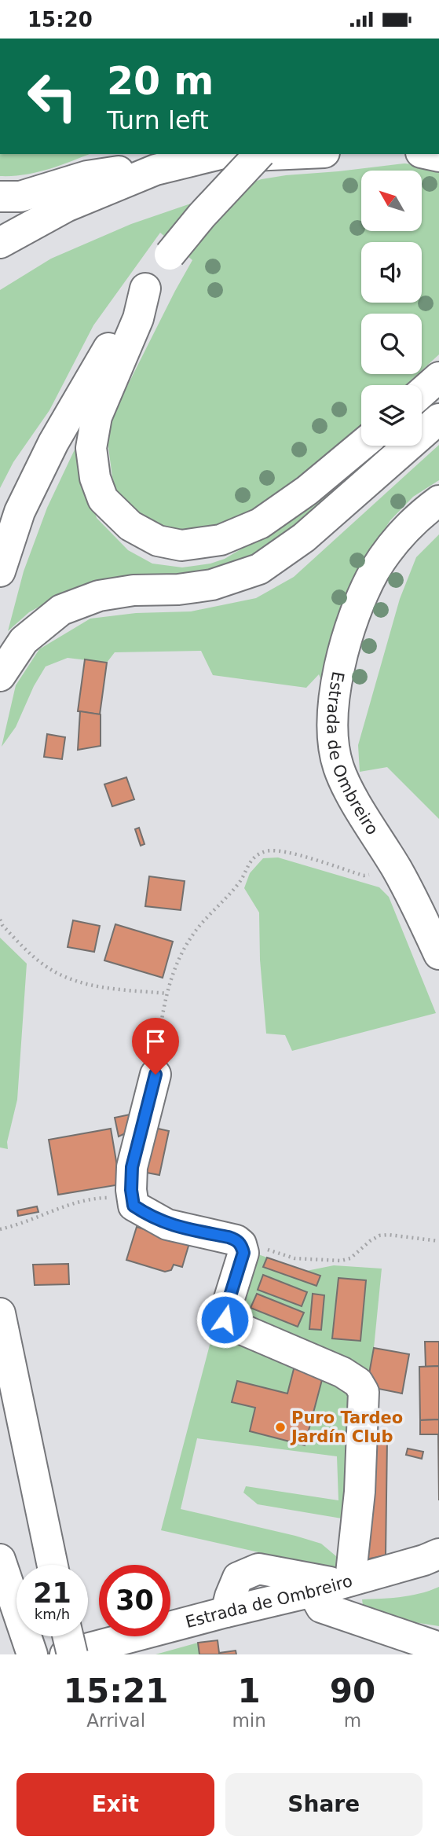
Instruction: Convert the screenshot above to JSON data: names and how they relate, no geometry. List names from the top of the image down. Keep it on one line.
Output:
{"streets":{"main road":["Estrada de Ombreiro"]},"places":["Puro Tardeo Jardín Club"],"north":"top left","page":{"status":"15:20","turn":["20 m","Turn left"],"speed":"21 km/h","limit":"30","eta":["15:21","Arrival","1","min","90","m"],"buttons":["Exit","Share"]}}
